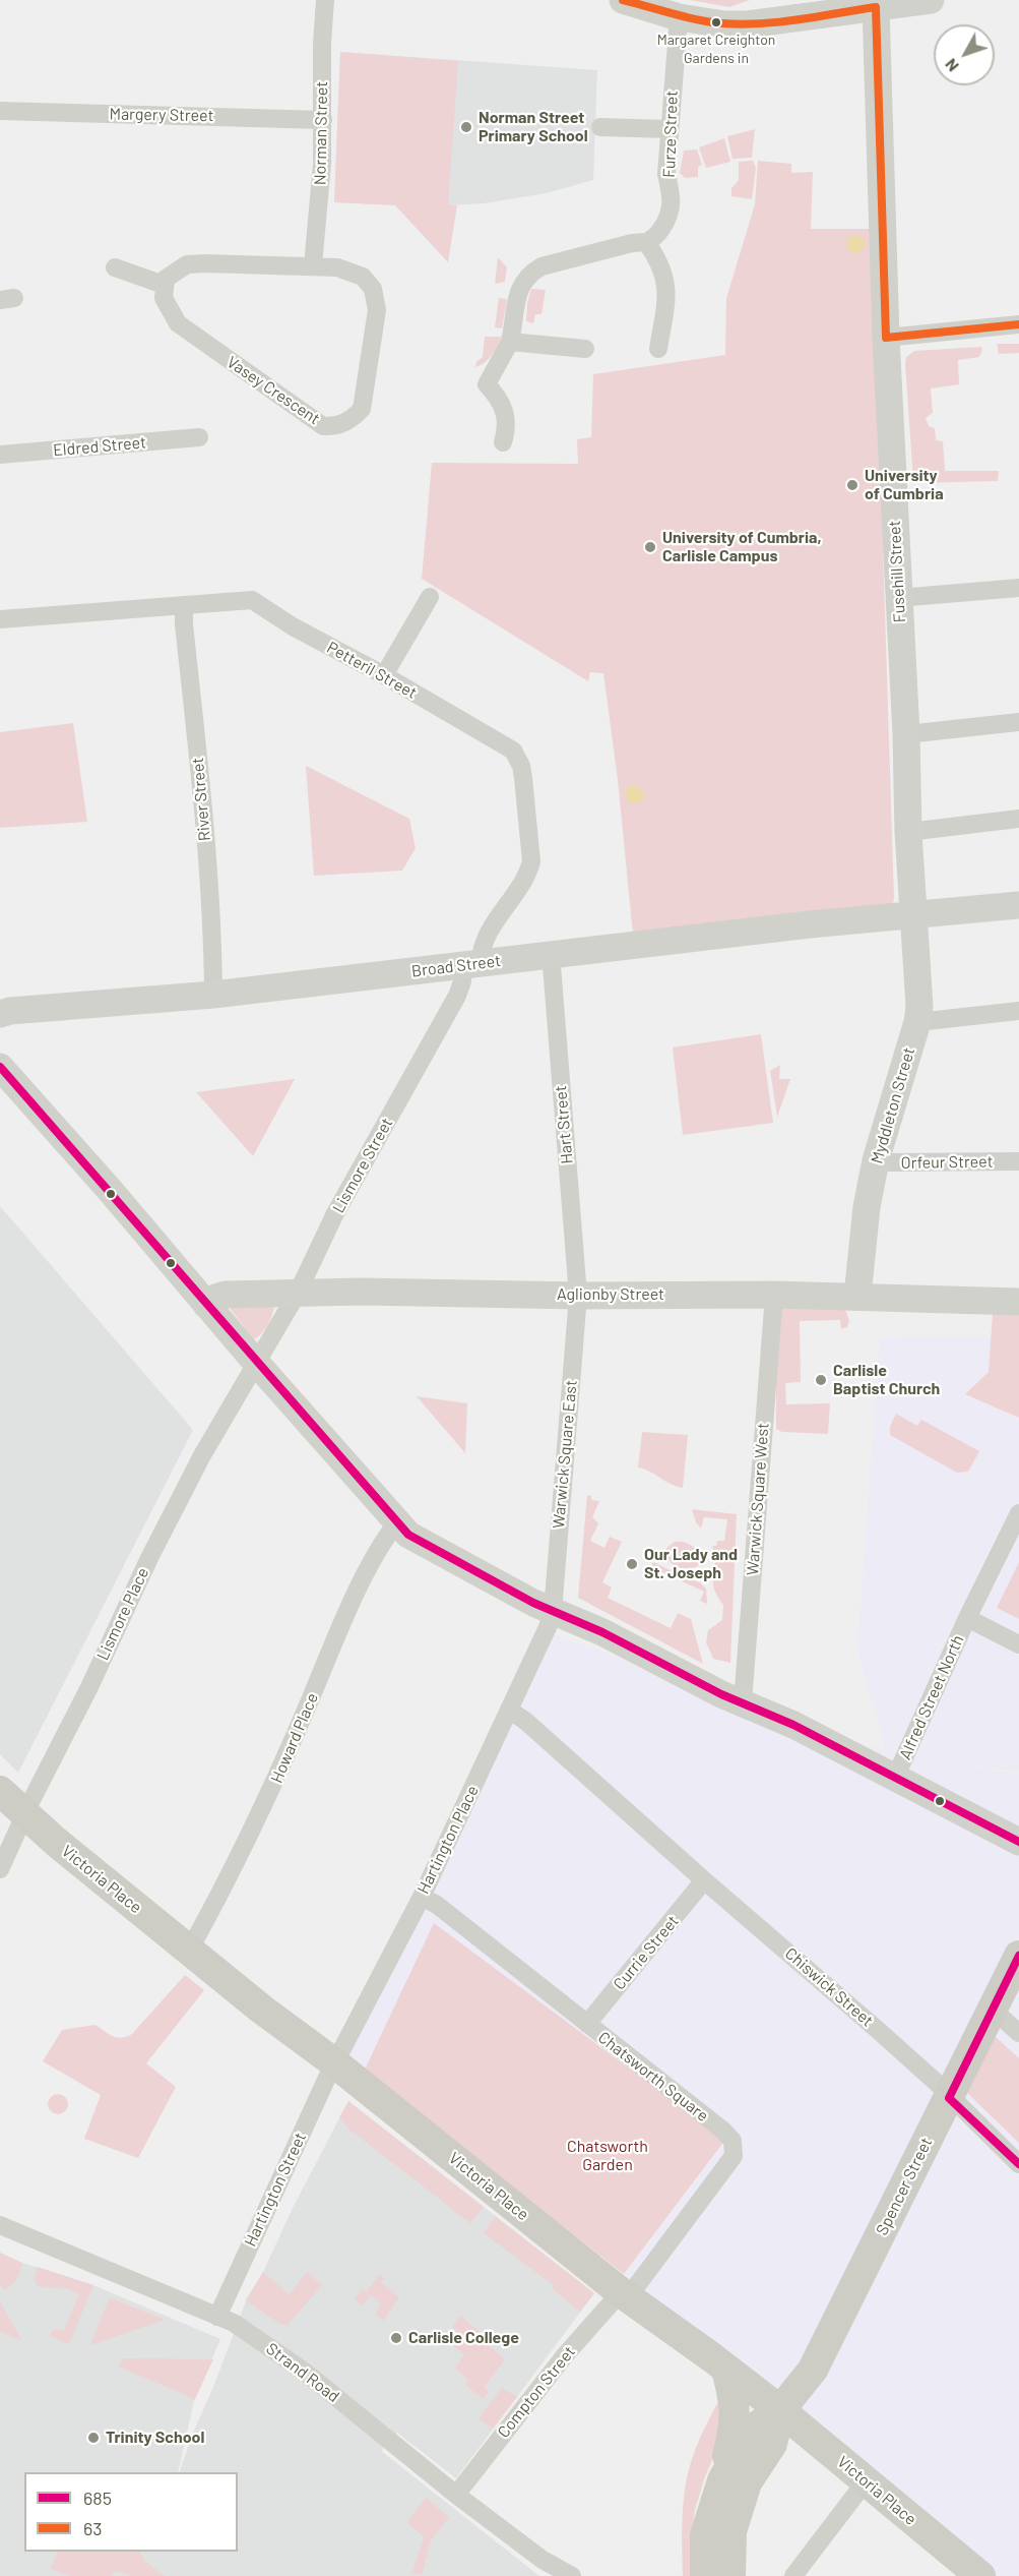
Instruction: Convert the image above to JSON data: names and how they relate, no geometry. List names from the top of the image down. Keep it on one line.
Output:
{"streets":{"main road":["Victoria Place","Spencer Street"],"street":["Margery Street","Norman Street","Furze Street","Vasey Crescent","Eldred Street","Fusehill Street","Petteril Street","River Street","Broad Street","Myddleton Street","Hart Street","Orfeur Street","Lismore Street","Aglionby Street","Warwick Square East","Warwick Square West","Lismore Place","Alfred Street North","Howard Place","Hartington Place","Currie Street","Chiswick Street","Chatsworth Square","Hartington Street","Strand Road","Compton Street"]},"crossings":[["Margery Street","Norman Street"],["Norman Street","Vasey Crescent"],["Fusehill Street","Broad Street"],["Fusehill Street","Myddleton Street"],["Petteril Street","River Street"],["Petteril Street","Broad Street"],["Petteril Street","Lismore Street"],["River Street","Broad Street"],["Broad Street","Myddleton Street"],["Broad Street","Hart Street"],["Broad Street","Lismore Street"],["Myddleton Street","Orfeur Street"],["Myddleton Street","Aglionby Street"],["Hart Street","Aglionby Street"],["Hart Street","Warwick Square East"],["Lismore Street","Aglionby Street"],["Lismore Street","Lismore Place"],["Aglionby Street","Warwick Square East"],["Aglionby Street","Warwick Square West"],["Warwick Square East","Hartington Place"],["Lismore Place","Victoria Place"],["Howard Place","Victoria Place"],["Hartington Place","Victoria Place"],["Hartington Place","Chiswick Street"],["Hartington Place","Chatsworth Square"],["Hartington Place","Hartington Street"],["Victoria Place","Chatsworth Square"],["Victoria Place","Spencer Street"],["Victoria Place","Hartington Street"],["Victoria Place","Compton Street"],["Currie Street","Chiswick Street"],["Currie Street","Chatsworth Square"],["Chiswick Street","Spencer Street"],["Chatsworth Square","Compton Street"],["Hartington Street","Strand Road"],["Strand Road","Compton Street"]],"parks":["Chatsworth Garden"],"places":["Margaret Creighton Gardens in","Norman Street Primary School","University of Cumbria","University of Cumbria, Carlisle Campus","Carlisle Baptist Church","Our Lady and St. Joseph","Carlisle College","Trinity School"],"lines":["transit line 63","transit line 685"],"legend":["685","63"],"north":"bottom left"}
